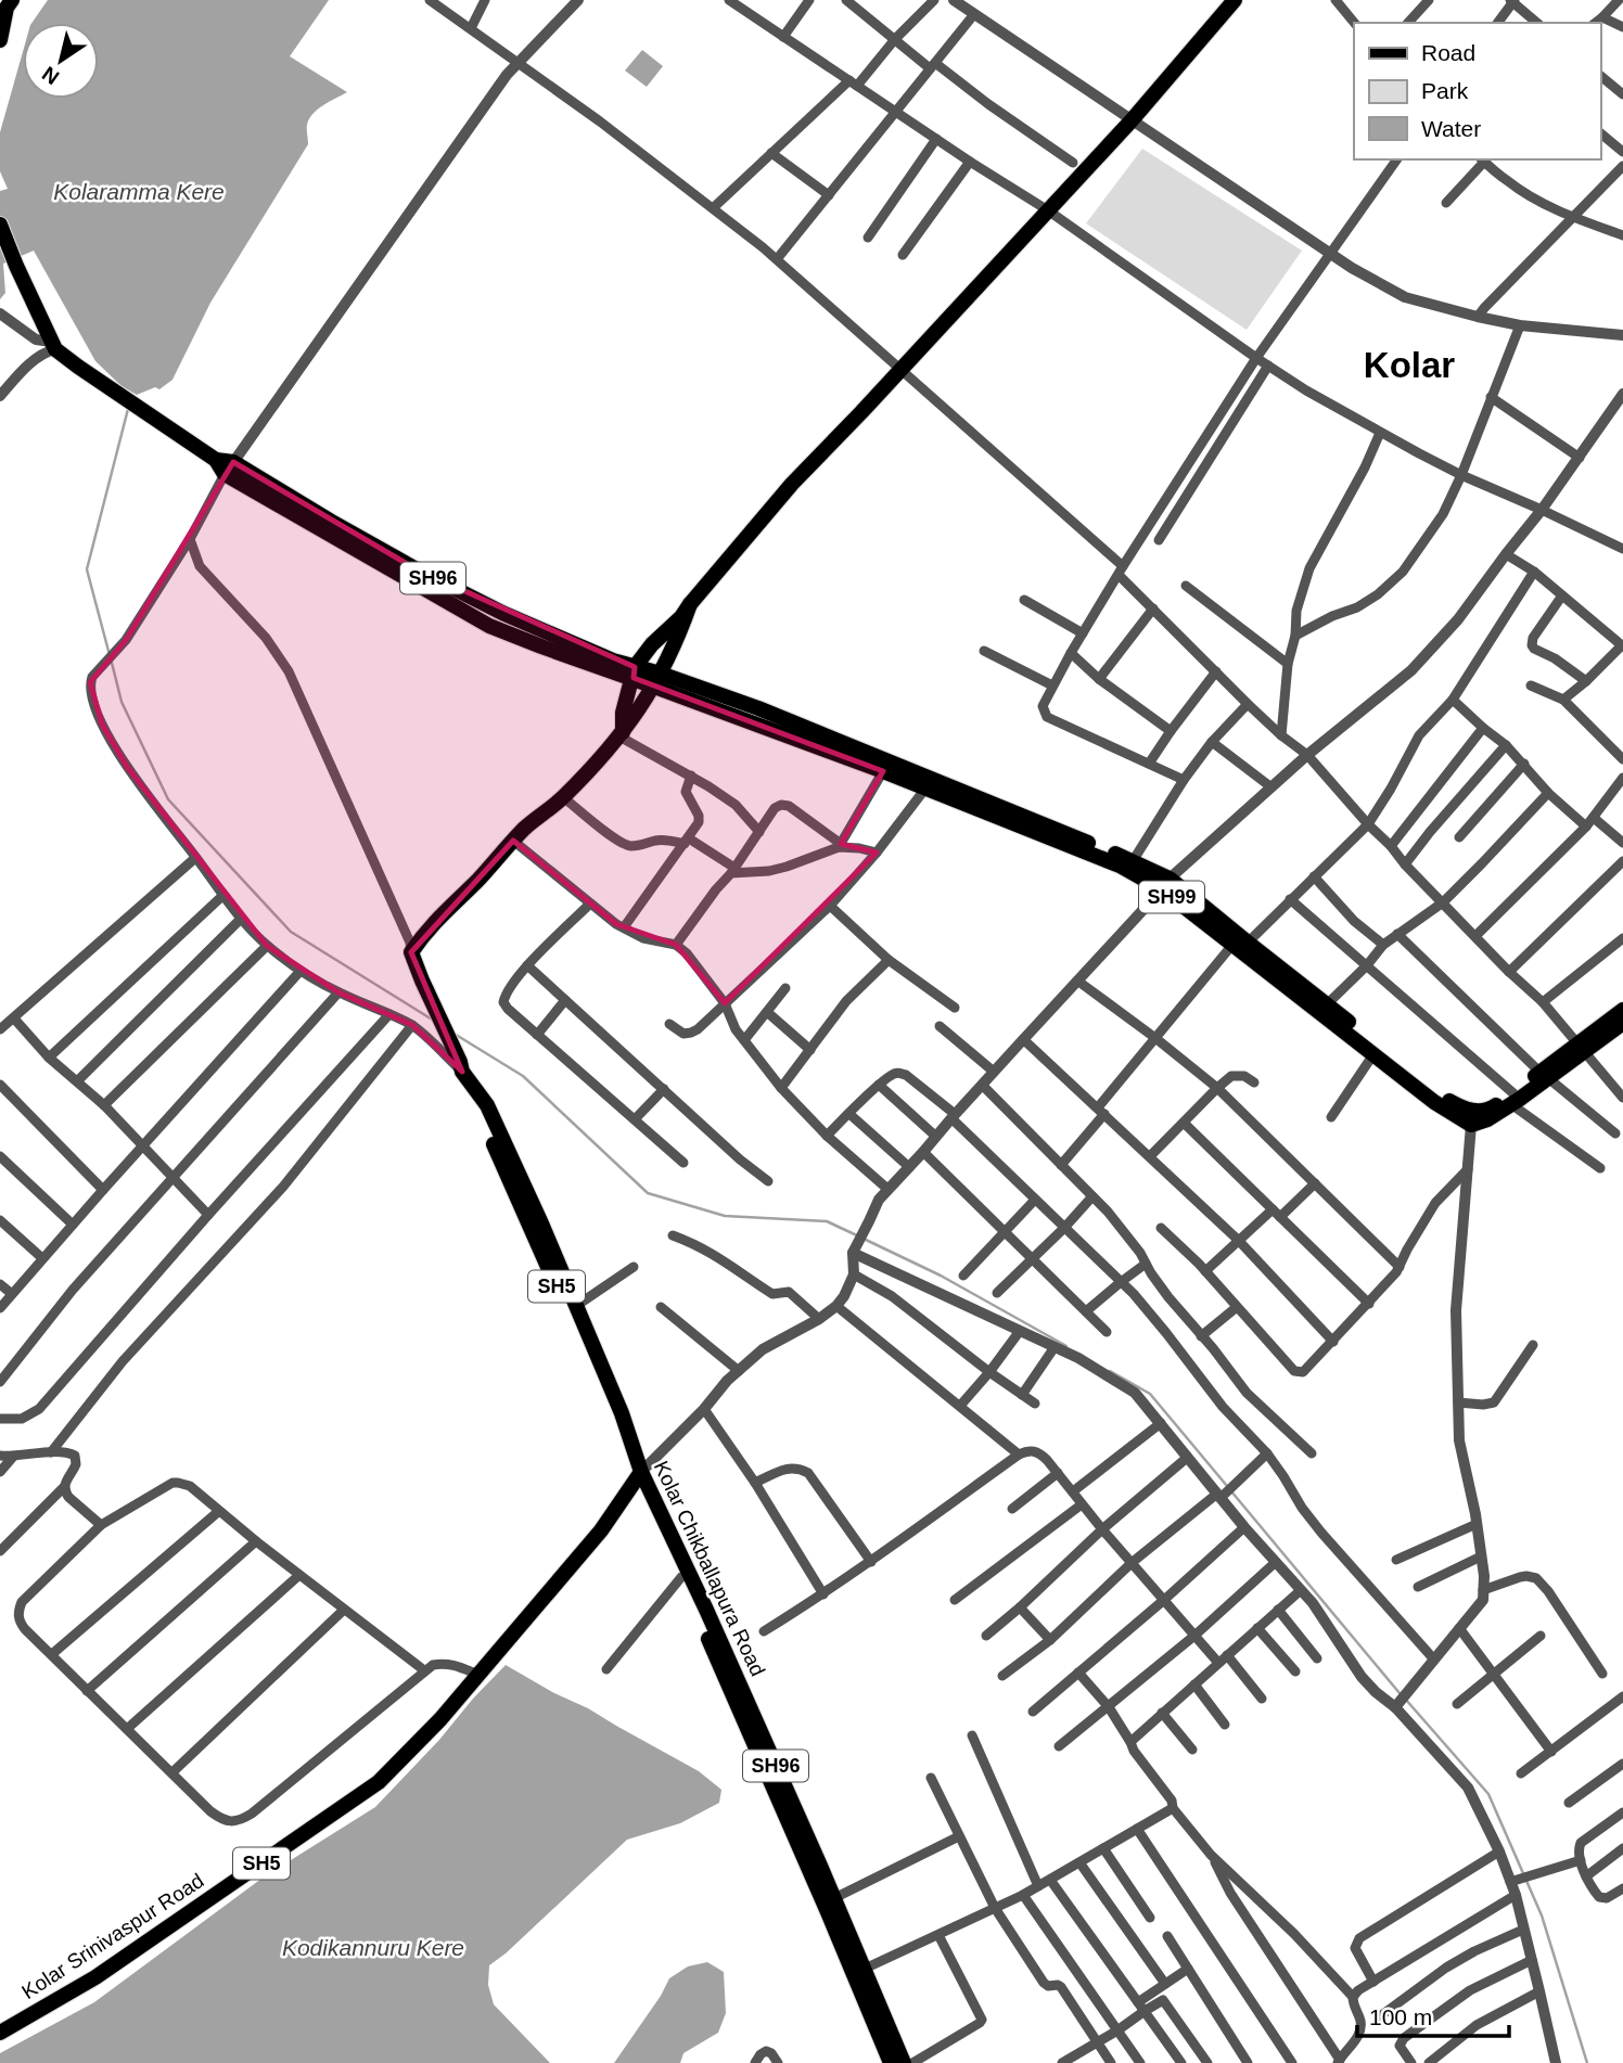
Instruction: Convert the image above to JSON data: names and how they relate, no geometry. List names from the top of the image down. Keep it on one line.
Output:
{"streets":{"main road":["SH96","SH99","SH5","Kolar Chikballapura Road","Kolar Srinivaspur Road"]},"crossings":[["SH96","SH99"],["SH5","Kolar Chikballapura Road"],["SH5","Kolar Srinivaspur Road"],["Kolar Chikballapura Road","Kolar Srinivaspur Road"]],"districts":["Kolar"],"water":["Kolaramma Kere","Kodikannuru Kere"],"legend":["Road","Park","Water"],"scale_bar":"100 m","north":"bottom left"}
